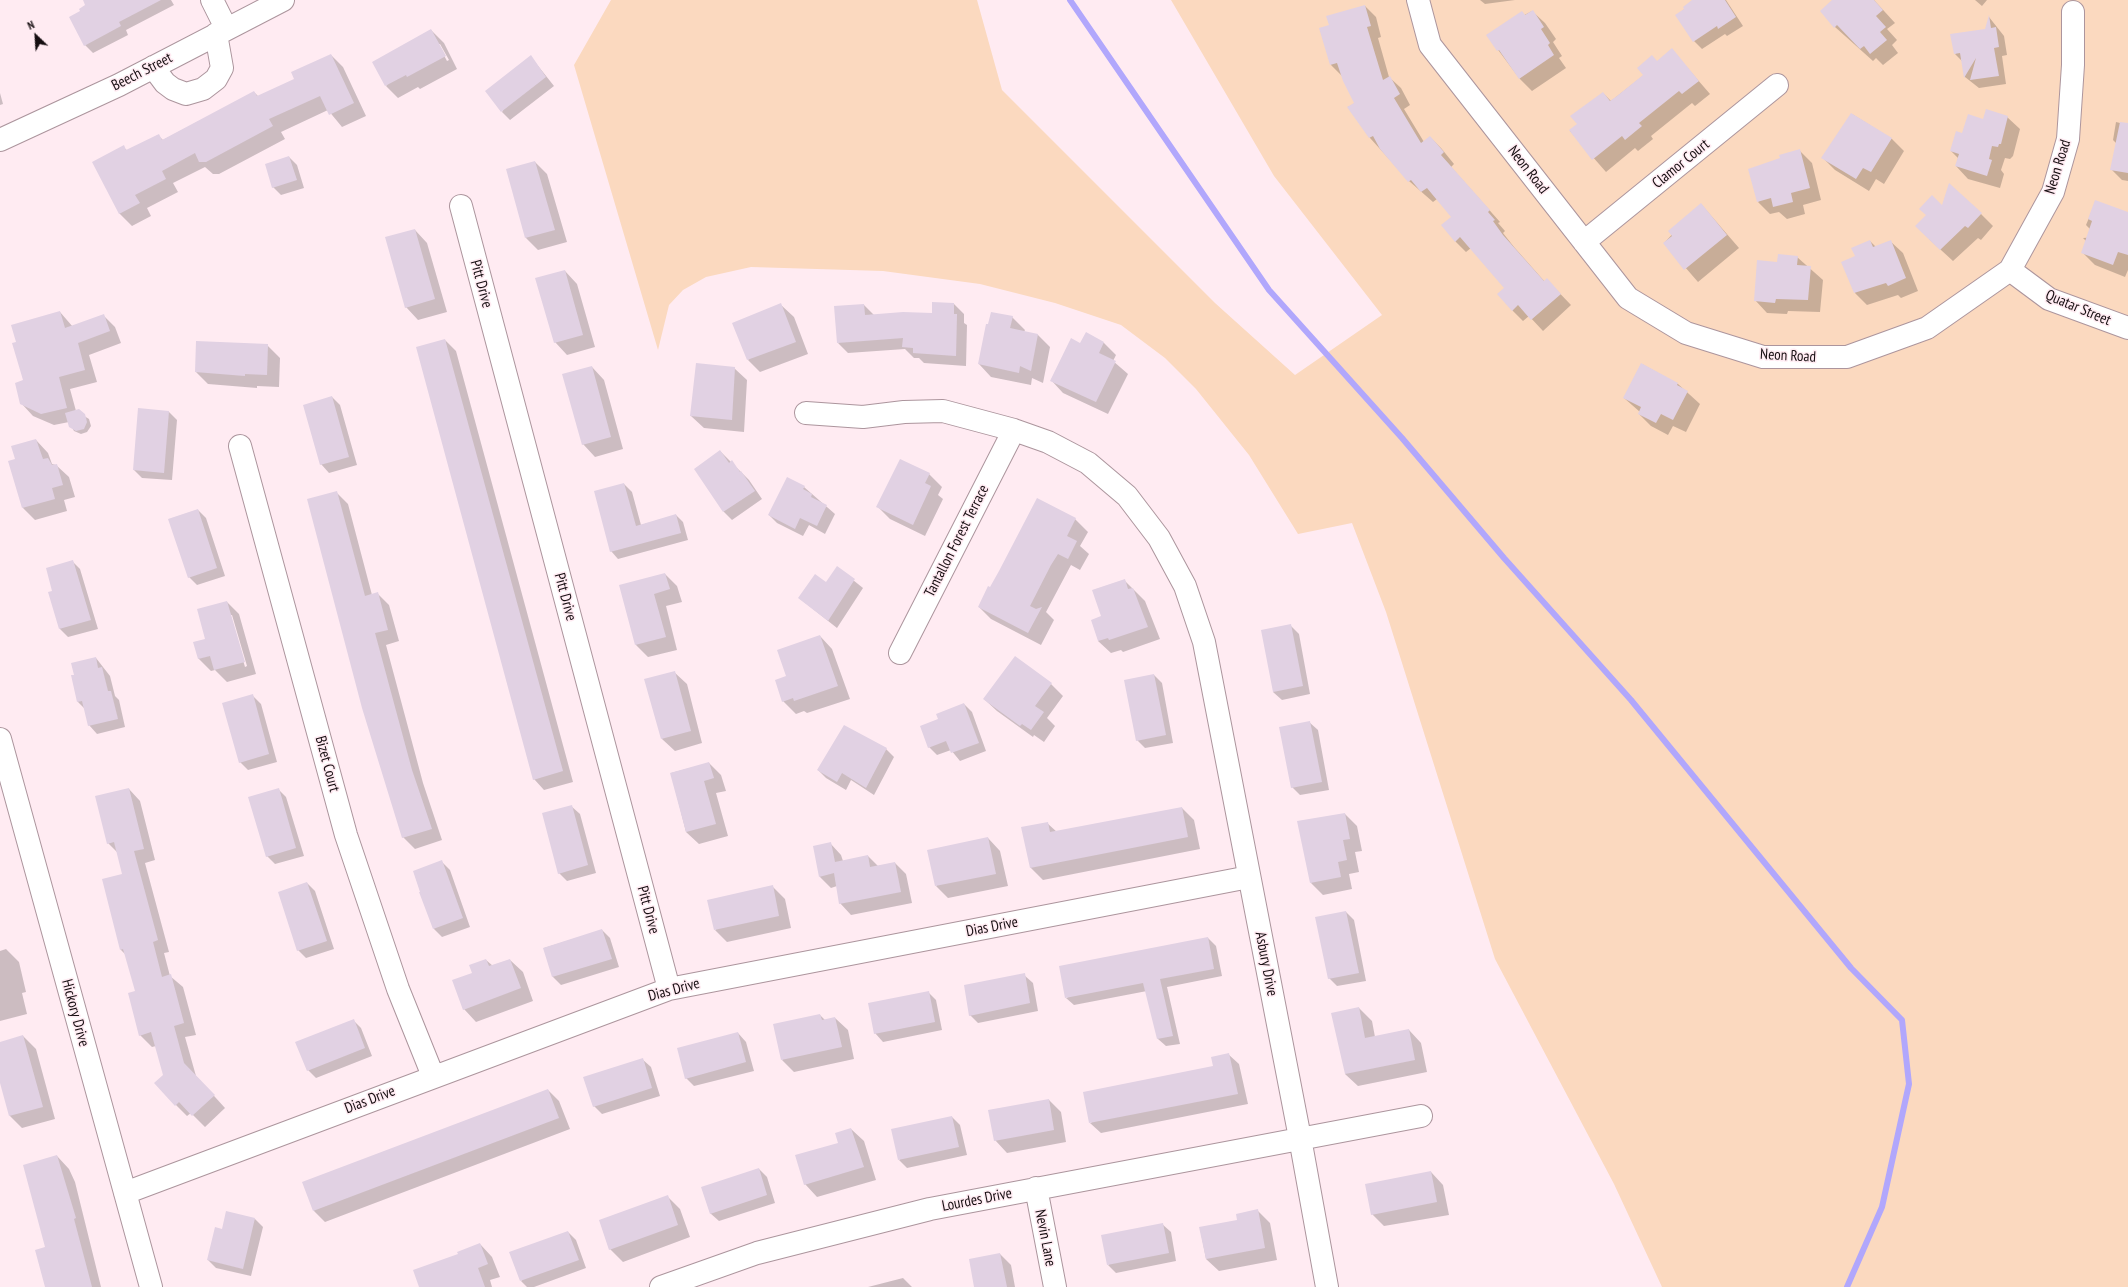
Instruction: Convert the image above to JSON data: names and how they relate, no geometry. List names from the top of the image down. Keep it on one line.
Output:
{"streets":{"street":["Beech Street","Clamor Court","Neon Road","Pitt Drive","Quatar Street","Tantallon Forest Terrace","Bizet Court","Dias Drive","Asbury Drive","Hickory Drive","Lourdes Drive","Nevin Lane"]},"crossings":[["Clamor Court","Neon Road"],["Neon Road","Quatar Street"],["Pitt Drive","Dias Drive"],["Tantallon Forest Terrace","Asbury Drive"],["Bizet Court","Dias Drive"],["Dias Drive","Asbury Drive"],["Dias Drive","Hickory Drive"],["Asbury Drive","Lourdes Drive"],["Lourdes Drive","Nevin Lane"]],"north":"top left"}
